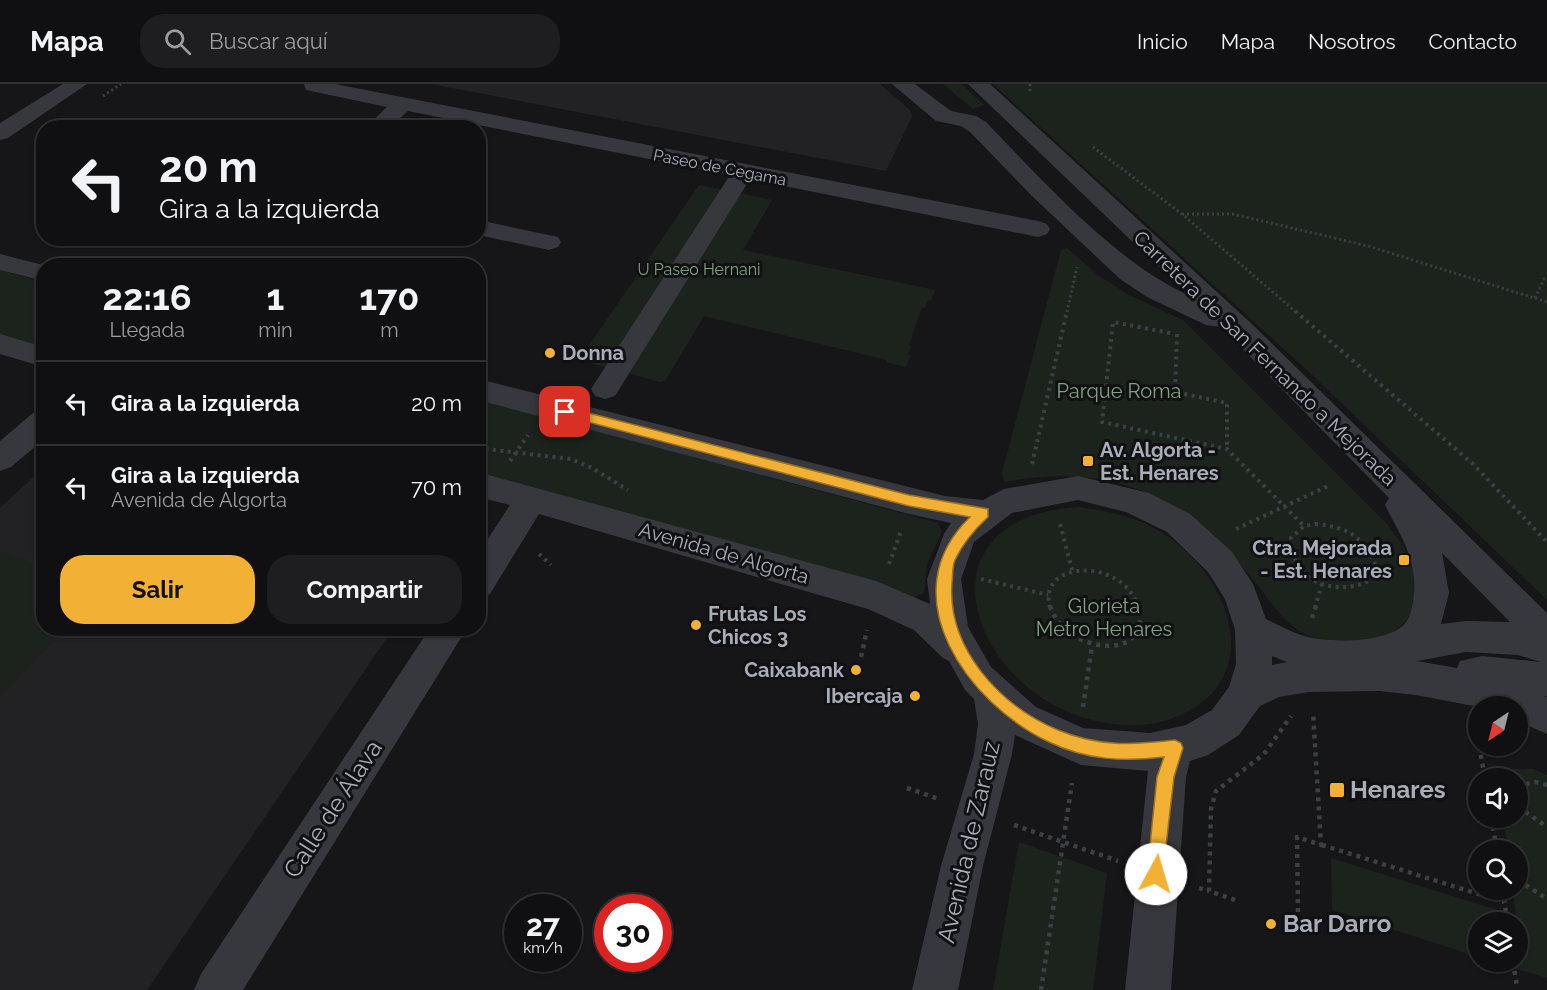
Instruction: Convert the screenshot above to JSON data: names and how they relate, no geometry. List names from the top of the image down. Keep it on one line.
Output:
{"streets":{"street":["Paseo de Cegama","Carretera de San Fernando a Mejorada","Avenida de Algorta","Calle de Álava","Avenida de Zarauz"]},"parks":["U Paseo Hernani","Parque Roma","Glorieta Metro Henares"],"places":{"other":["Donna","Frutas Los Chicos 3","Caixabank","Ibercaja","Bar Darro"],"transit":["Av. Algorta - Est. Henares","Ctra. Mejorada - Est. Henares","Henares"]},"north":"bottom left","page":{"header":"Mapa","search":"Buscar aquí","nav":["Inicio","Mapa","Nosotros","Contacto"],"turn":["20 m","Gira a la izquierda"],"eta":["22:16","Llegada","1","min","170","m"],"list":[{"name":"Gira a la izquierda","value":"20 m"},{"name":"Gira a la izquierda","note":"Avenida de Algorta","value":"70 m"}],"buttons":["Salir","Compartir"],"speed":"27 km/h","limit":"30"}}
